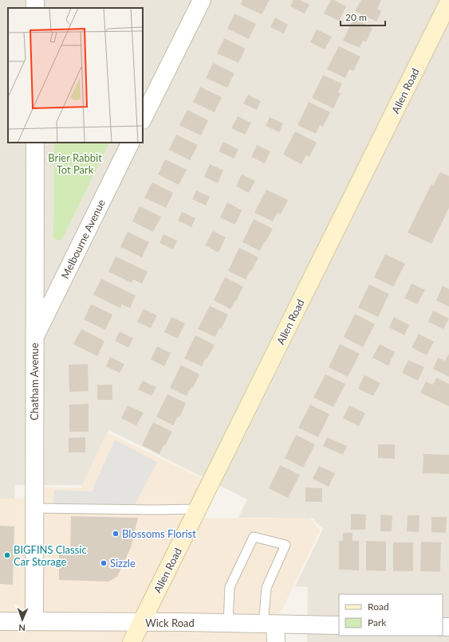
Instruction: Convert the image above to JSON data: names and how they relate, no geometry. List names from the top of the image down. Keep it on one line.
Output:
{"streets":{"main road":["Allen Road"],"street":["Melbourne Avenue","Chatham Avenue","Wick Road"]},"crossings":[["Allen Road","Wick Road"],["Melbourne Avenue","Chatham Avenue"],["Chatham Avenue","Wick Road"]],"parks":["Brier Rabbit Tot Park"],"places":["Blossoms Florist","BIGFINS Classic Car Storage","Sizzle"],"legend":["Road","Park"],"scale_bar":"20 m","north":"bottom"}
